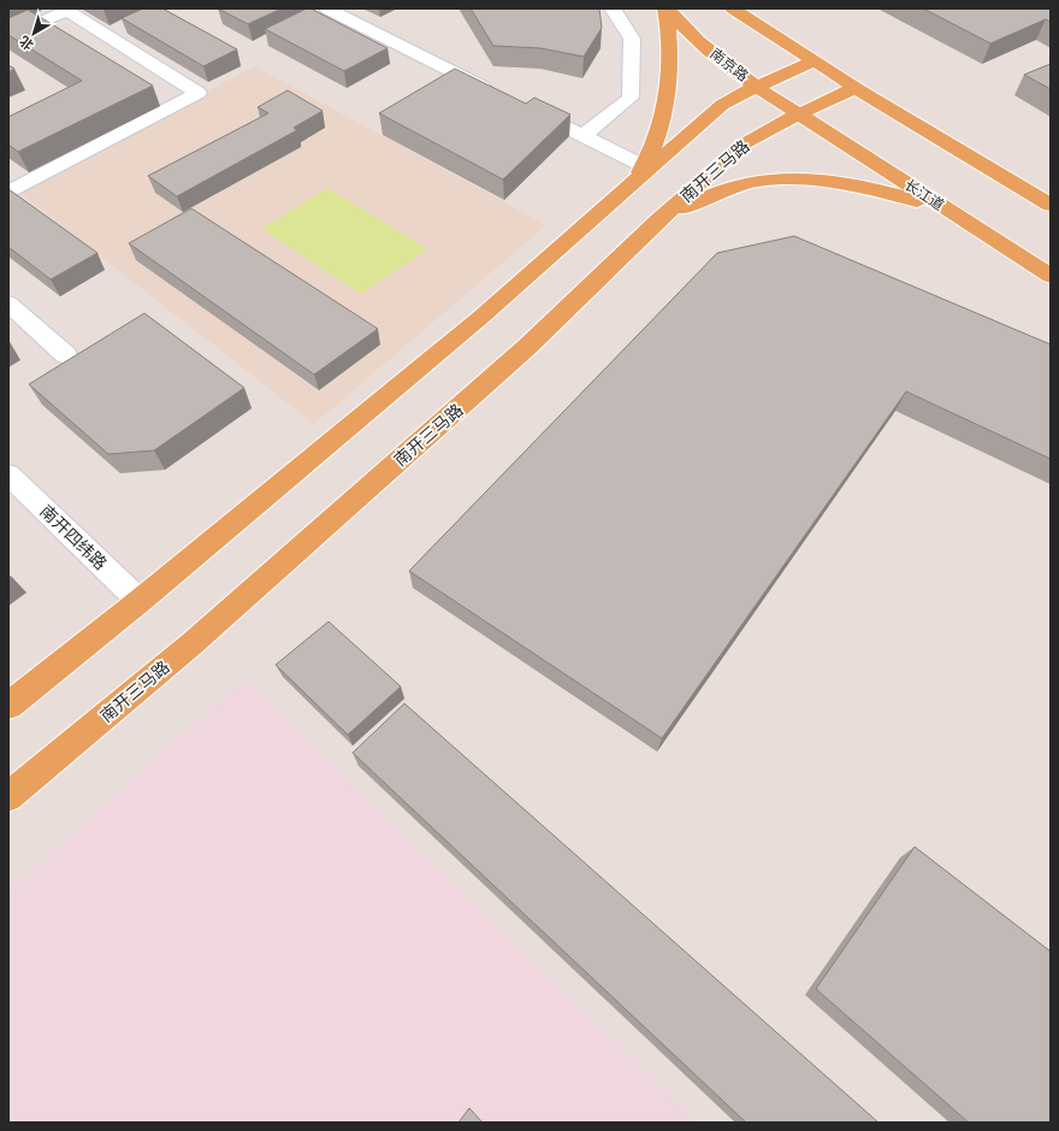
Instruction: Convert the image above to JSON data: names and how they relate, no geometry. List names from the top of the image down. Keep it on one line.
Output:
{"streets":{"main road":["南京路","南开三马路","长江道"],"street":["南开四纬路"]},"crossings":[["南京路","南开三马路"],["南京路","长江道"],["南开三马路","长江道"]],"north":"bottom left"}
